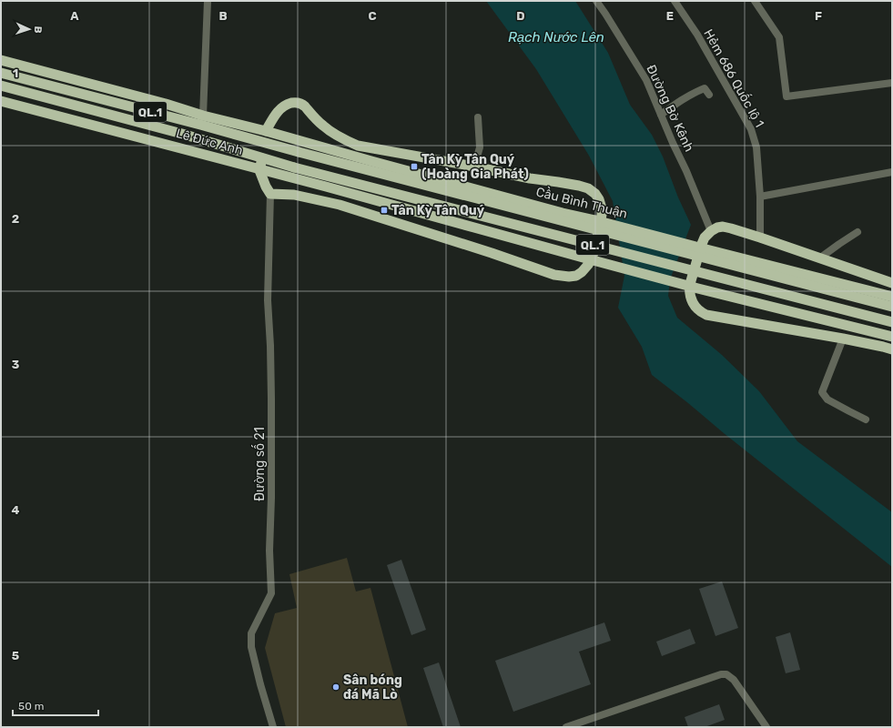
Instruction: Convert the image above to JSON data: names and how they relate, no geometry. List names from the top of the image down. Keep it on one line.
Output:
{"streets":{"highway":["QL.1","Lê Đức Anh","Cầu Bình Thuận"],"street":["Hẻm 686 Quốc lộ 1","Đường Bờ Kênh","Đường số 21"]},"crossings":[["Lê Đức Anh","Cầu Bình Thuận"]],"water":["Rạch Nước Lên"],"places":{"transit":["Tân Kỳ Tân Quý (Hoàng Gia Phát)","Tân Kỳ Tân Quý"],"other":["Sân bóng đá Mã Lò"]},"scale_bar":"50 m","north":"right","grid":{"columns":["A","B","C","D","E","F"],"rows":["1","2","3","4","5"]}}
